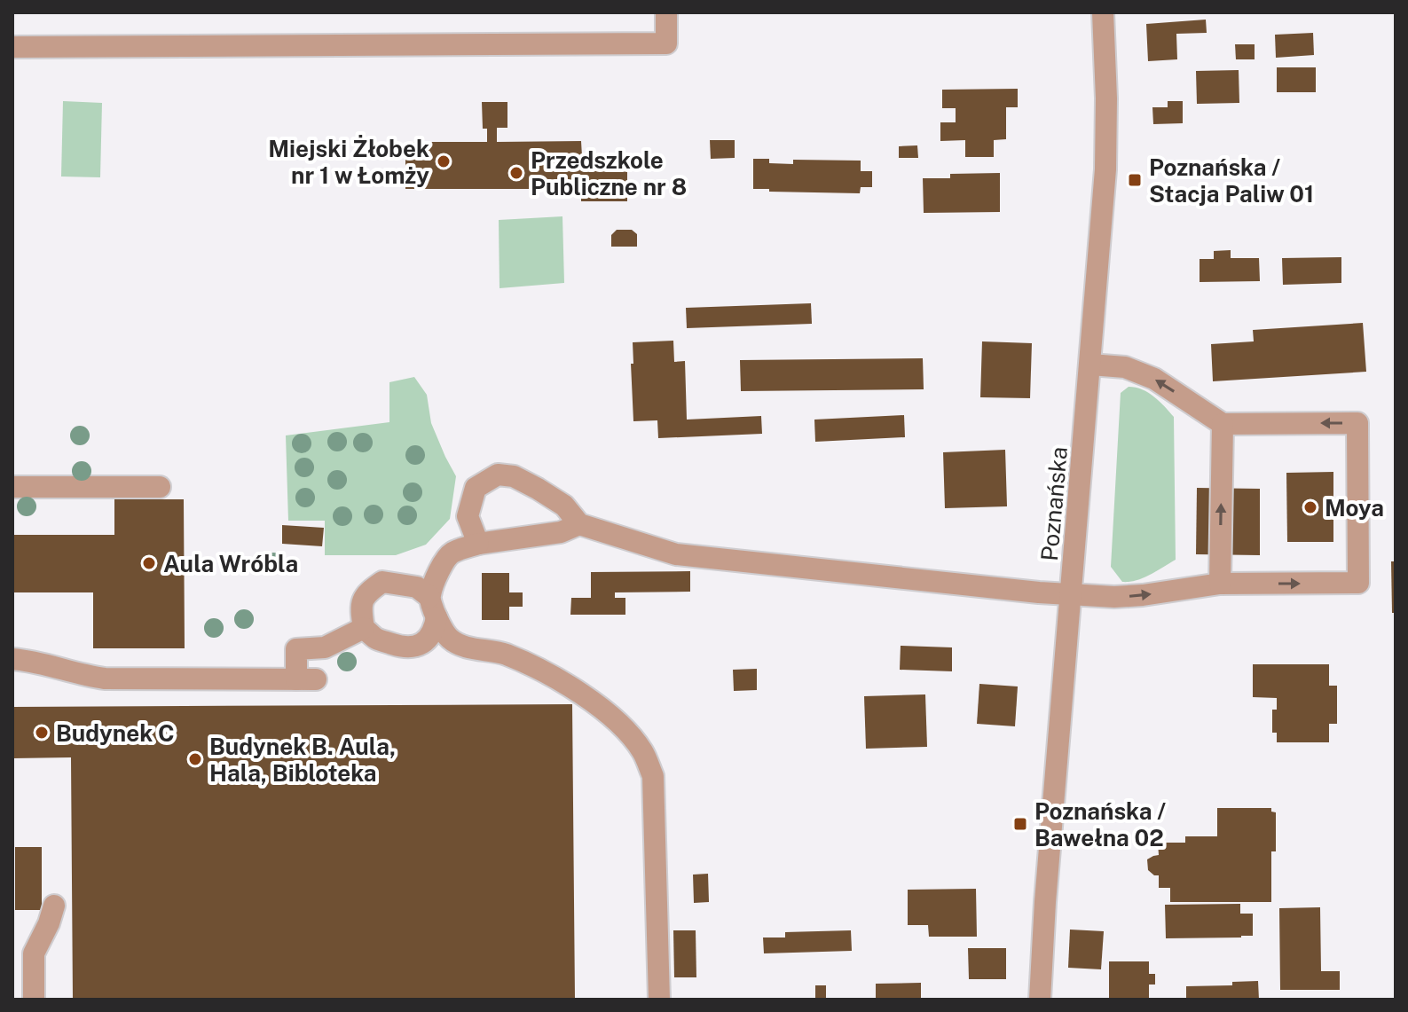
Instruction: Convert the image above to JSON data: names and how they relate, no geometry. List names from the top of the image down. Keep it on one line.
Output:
{"streets":{"street":["Poznańska"]},"places":{"other":["Miejski Żłobek nr 1 w Łomży","Przedszkole Publiczne nr 8","Moya","Aula Wróbla","Budynek C","Budynek B. Aula, Hala, Bibloteka"],"transit":["Poznańska / Stacja Paliw 01","Poznańska / Bawełna 02"]}}
